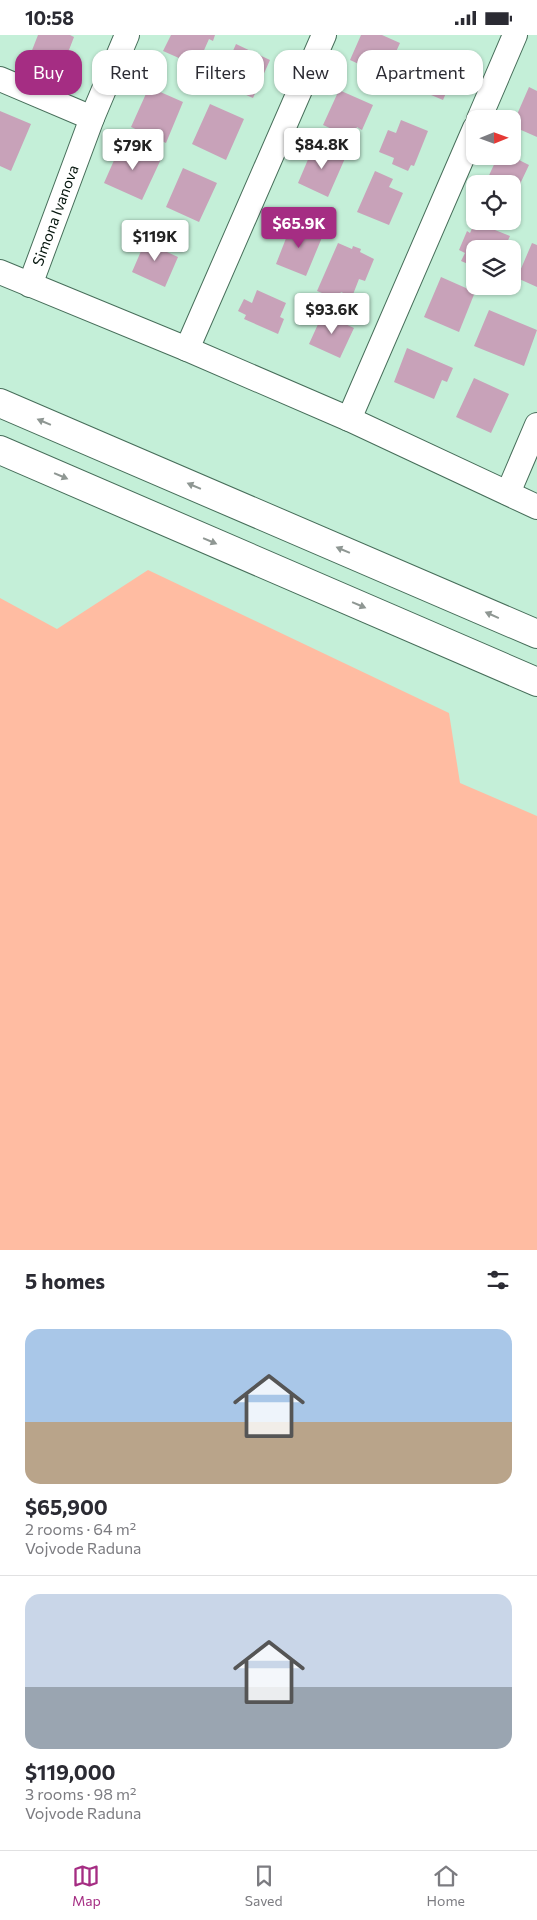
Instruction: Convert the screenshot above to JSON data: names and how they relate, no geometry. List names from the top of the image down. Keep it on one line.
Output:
{"streets":{"street":["Simona Ivanova"]},"north":"right","page":{"status":"10:58","chip":["Buy","Rent","Filters","New","Apartment"],"price":["$84.8K","$79K","$65.9K","$119K","$93.6K"],"heading":"5 homes","list":[{"name":"$65,900","note":"2 rooms · 64 m² · Vojvode Raduna"},{"name":"$119,000","note":"3 rooms · 98 m² · Vojvode Raduna"}],"tabs":["Map","Saved","Home"]}}
